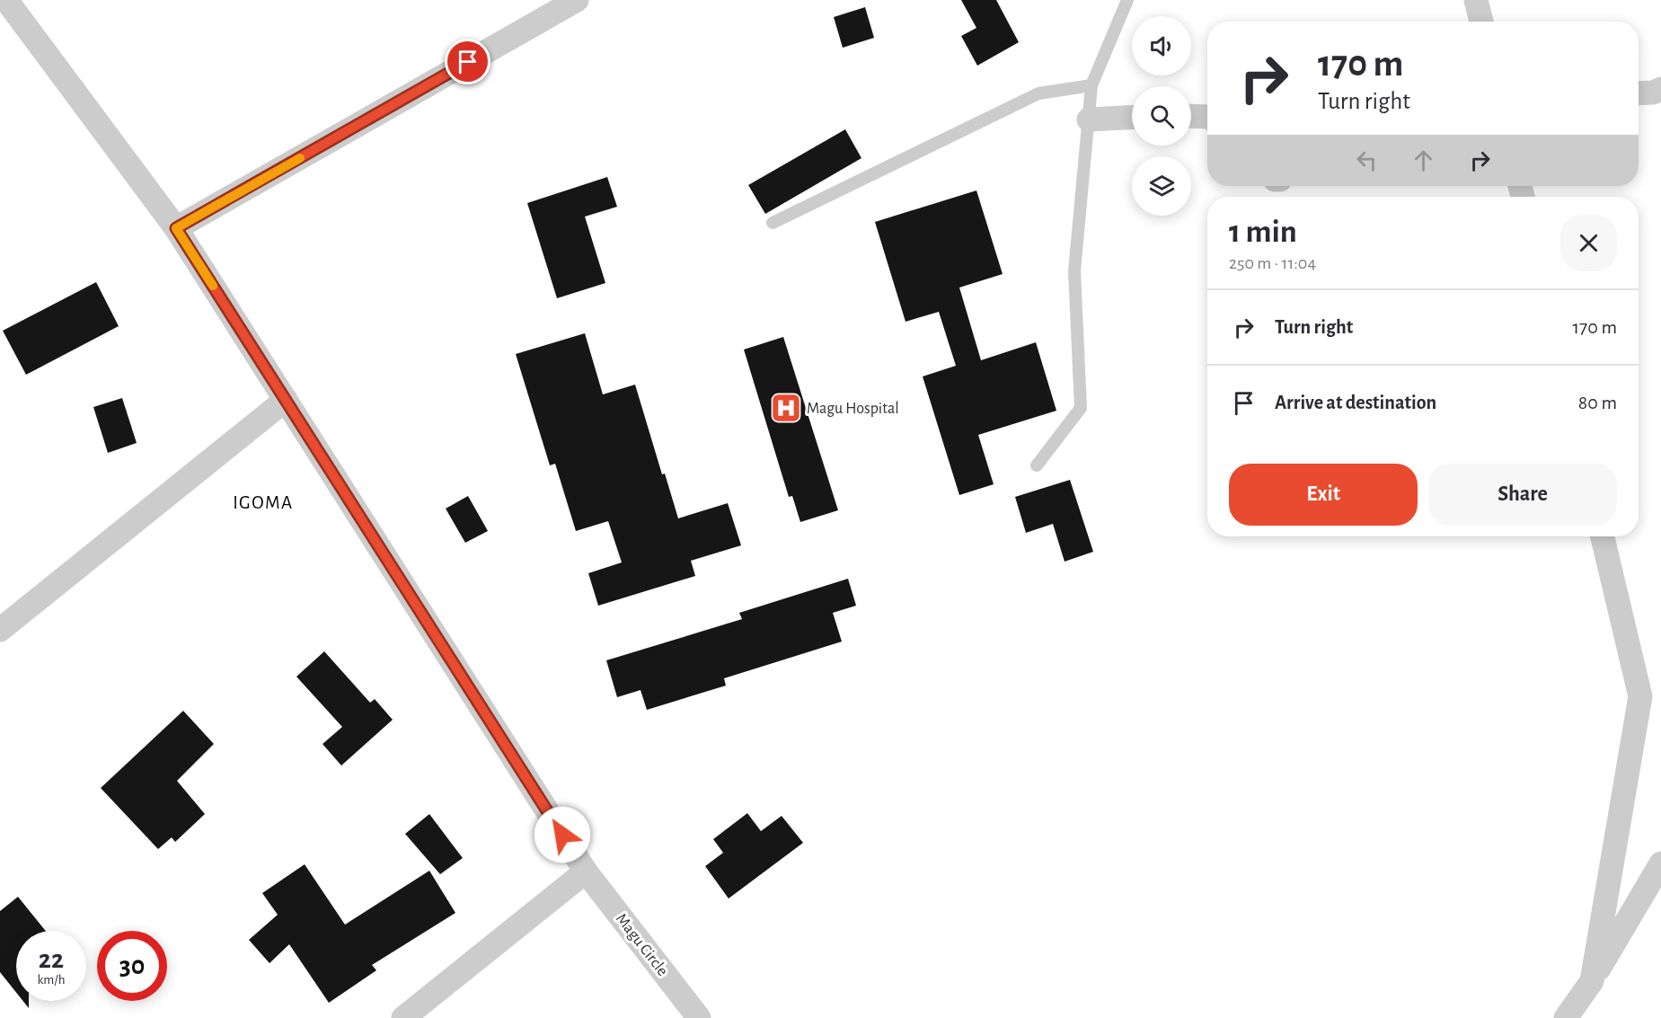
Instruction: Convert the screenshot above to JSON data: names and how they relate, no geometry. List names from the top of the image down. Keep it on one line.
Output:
{"streets":{"street":["Magu Circle"]},"districts":["IGOMA"],"places":{"hospital":["Magu Hospital"]},"page":{"turn":["170 m","Turn right"],"heading":["1 min","250 m · 11:04"],"list":[{"name":"Turn right","value":"170 m"},{"name":"Arrive at destination","value":"80 m"}],"buttons":["Exit","Share"],"speed":"22 km/h","limit":"30"}}
